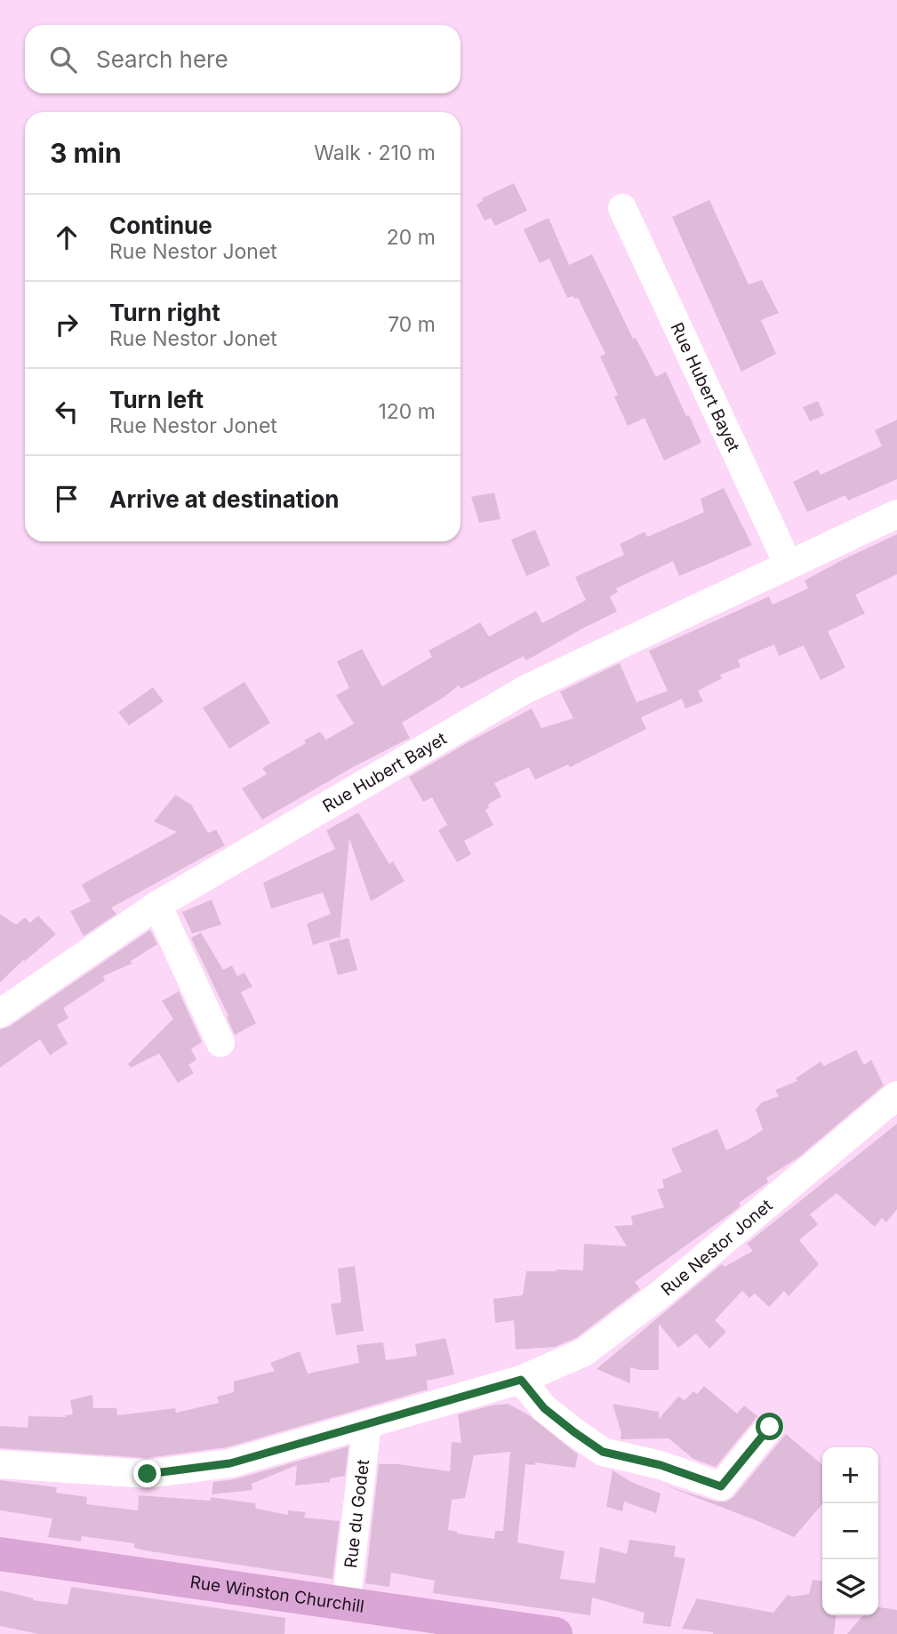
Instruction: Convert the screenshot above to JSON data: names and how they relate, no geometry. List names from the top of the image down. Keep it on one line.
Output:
{"streets":{"main road":["Rue Winston Churchill"],"street":["Rue Hubert Bayet","Rue Nestor Jonet","Rue du Godet"]},"crossings":[["Rue Nestor Jonet","Rue du Godet"],["Rue du Godet","Rue Winston Churchill"]],"page":{"search":"Search here","heading":["3 min","Walk · 210 m"],"list":[["Continue","Rue Nestor Jonet","20 m"],["Turn right","Rue Nestor Jonet","70 m"],["Turn left","Rue Nestor Jonet","120 m"],"Arrive at destination"],"map_buttons":["+","−"]}}
